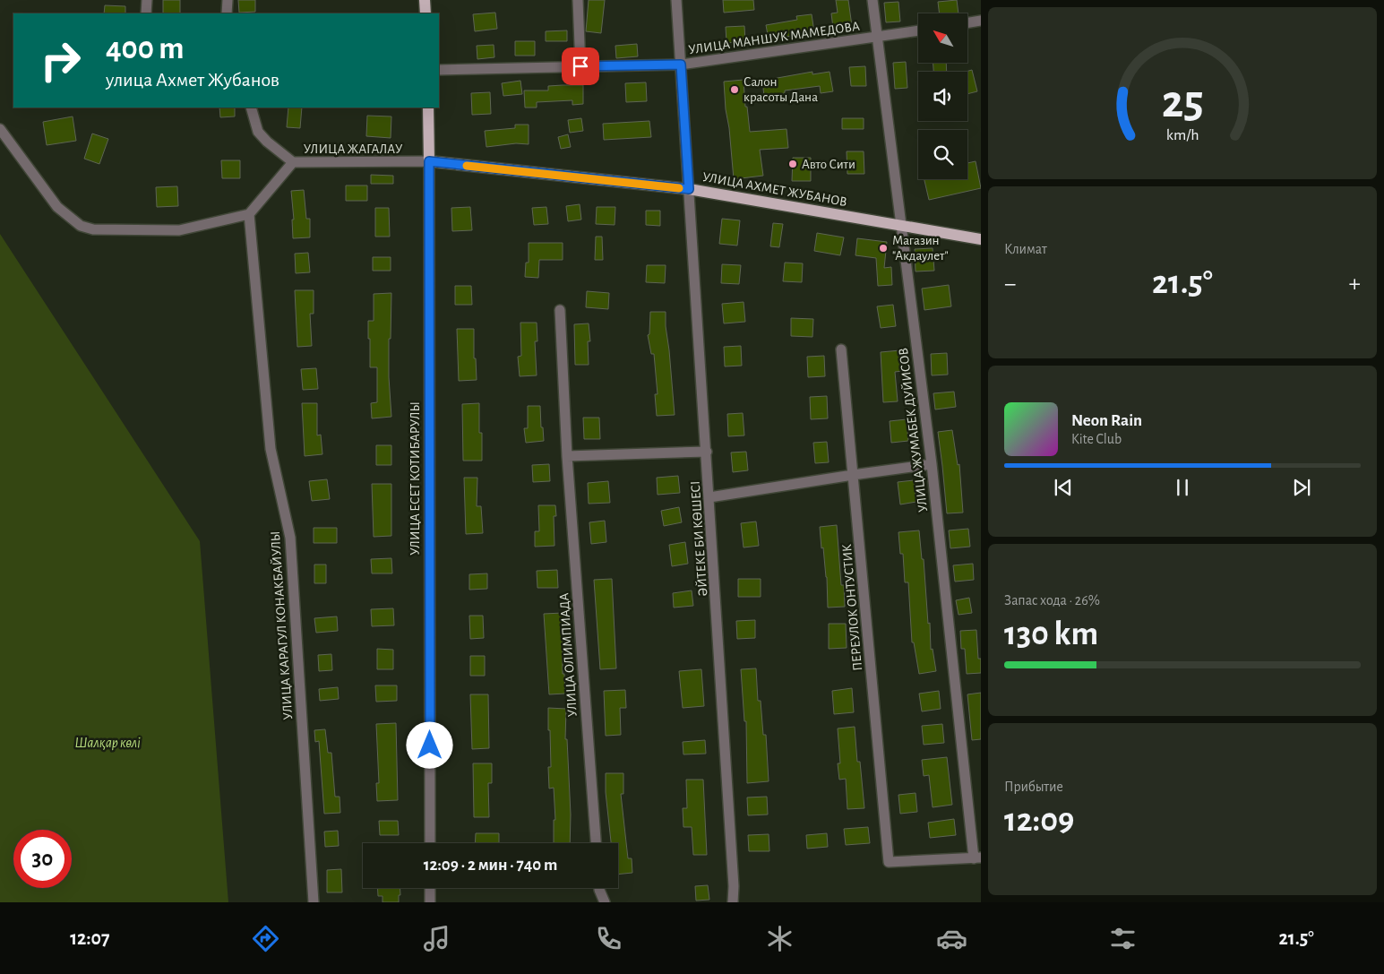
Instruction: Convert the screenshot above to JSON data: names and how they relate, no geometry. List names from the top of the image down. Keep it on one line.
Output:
{"streets":{"main road":["УЛИЦА АХМЕТ ЖУБАНОВ","УЛИЦА ЕСЕТ КОТИБАРУЛЫ"],"street":["УЛИЦА МАНШУК МАМЕДОВА","УЛИЦА ЖАГАЛАУ","УЛИЦА ЖУМАБЕК ДУЙИСОВ","ӘЙТЕКЕ БИ КӨШЕСІ","ПЕРЕУЛОК ОНТУСТИК","УЛИЦА КАРАГУЛ КОНАКБАЙУЛЫ","УЛИЦА ОЛИМПИАДА"]},"crossings":[["УЛИЦА МАНШУК МАМЕДОВА","УЛИЦА ЖУМАБЕК ДУЙИСОВ"],["УЛИЦА МАНШУК МАМЕДОВА","ӘЙТЕКЕ БИ КӨШЕСІ"],["УЛИЦА ЖАГАЛАУ","УЛИЦА АХМЕТ ЖУБАНОВ"],["УЛИЦА ЖАГАЛАУ","УЛИЦА ЕСЕТ КОТИБАРУЛЫ"],["УЛИЦА ЖАГАЛАУ","УЛИЦА КАРАГУЛ КОНАКБАЙУЛЫ"],["УЛИЦА АХМЕТ ЖУБАНОВ","УЛИЦА ЖУМАБЕК ДУЙИСОВ"],["УЛИЦА АХМЕТ ЖУБАНОВ","УЛИЦА ЕСЕТ КОТИБАРУЛЫ"],["УЛИЦА АХМЕТ ЖУБАНОВ","ӘЙТЕКЕ БИ КӨШЕСІ"],["УЛИЦА ЖУМАБЕК ДУЙИСОВ","ПЕРЕУЛОК ОНТУСТИК"]],"water":["Шалқар көлі"],"places":["Салон красоты Дана","Авто Сити","Магазин \"Акдаулет\""],"north":"top left","page":{"turn":["400 m","улица Ахмет Жубанов"],"tile":["Климат",["Запас хода · 26%","130 km"],["Прибытие","12:09"]],"heat":["−","21.5°","+"],"song":["Neon Rain","Kite Club"],"limit":"30","trip":"12:09 · 2 мин · 740 m","tabs":["12:07","21.5°"],"gauge":["25","km/h"]}}
